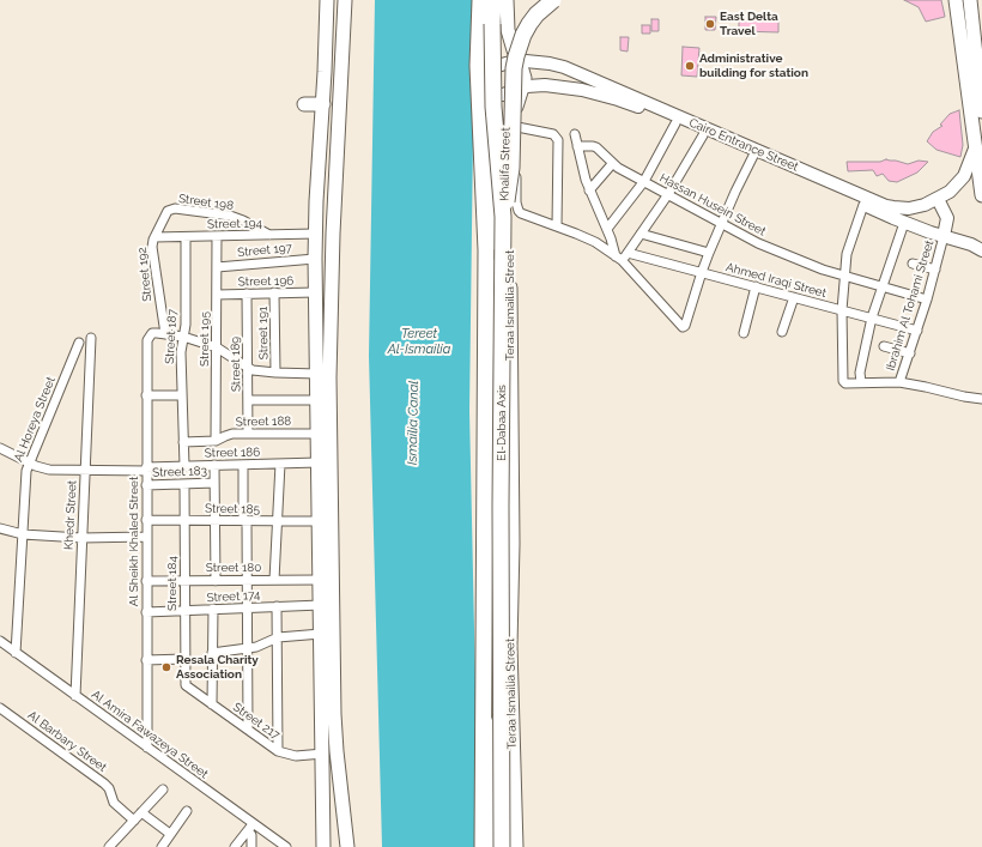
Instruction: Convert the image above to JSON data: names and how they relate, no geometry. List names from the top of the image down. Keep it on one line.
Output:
{"streets":{"highway":["El-Dabaa Axis"],"main road":["Teraa Ismailia Street"],"street":["Cairo Entrance Street","Khalifa Street","Street 198","Hassan Husein Street","Street 194","Street 197","Street 192","Ahmed Iraqi Street","Street 196","Ibrahim Al Tohami Street","Street 191","Street 187","Street 195","Street 189","Al Horeya Street","Street 188","Street 186","Street 183","Street 185","Khedr Street","Al Sheikh Khaled Street","Street 180","Street 184","Street 174","Street 217","Al Amira Fawazeya Street","Al Barbary Street"]},"crossings":[["Cairo Entrance Street","Khalifa Street"],["Cairo Entrance Street","Teraa Ismailia Street"],["Cairo Entrance Street","Ibrahim Al Tohami Street"],["Khalifa Street","Teraa Ismailia Street"],["Street 198","Street 194"],["Street 198","Street 192"],["Hassan Husein Street","Ibrahim Al Tohami Street"],["Street 194","Street 192"],["Street 194","Street 187"],["Street 194","Street 195"],["Street 197","Street 195"],["Street 192","Al Sheikh Khaled Street"],["Ahmed Iraqi Street","Ibrahim Al Tohami Street"],["Street 196","Street 191"],["Street 196","Street 195"],["Street 196","Street 189"],["Teraa Ismailia Street","El-Dabaa Axis"],["Street 187","Street 188"],["Street 187","Street 186"],["Street 195","Street 188"],["Street 189","Street 188"],["Al Horeya Street","Street 186"],["Al Horeya Street","Al Amira Fawazeya Street"],["Street 186","Khedr Street"],["Street 186","Al Sheikh Khaled Street"],["Street 183","Al Sheikh Khaled Street"],["Street 183","Street 184"],["Street 185","Al Sheikh Khaled Street"],["Street 185","Street 184"],["Khedr Street","Al Amira Fawazeya Street"],["Al Sheikh Khaled Street","Street 180"],["Al Sheikh Khaled Street","Street 174"],["Al Sheikh Khaled Street","Al Amira Fawazeya Street"],["Street 180","Street 184"],["Street 184","Street 174"],["Street 184","Street 217"]],"water":["Tereet Al-Ismailia","Ismaïlia Canal"],"places":["East Delta Travel","Administrative building for station","Resala Charity Association"]}
